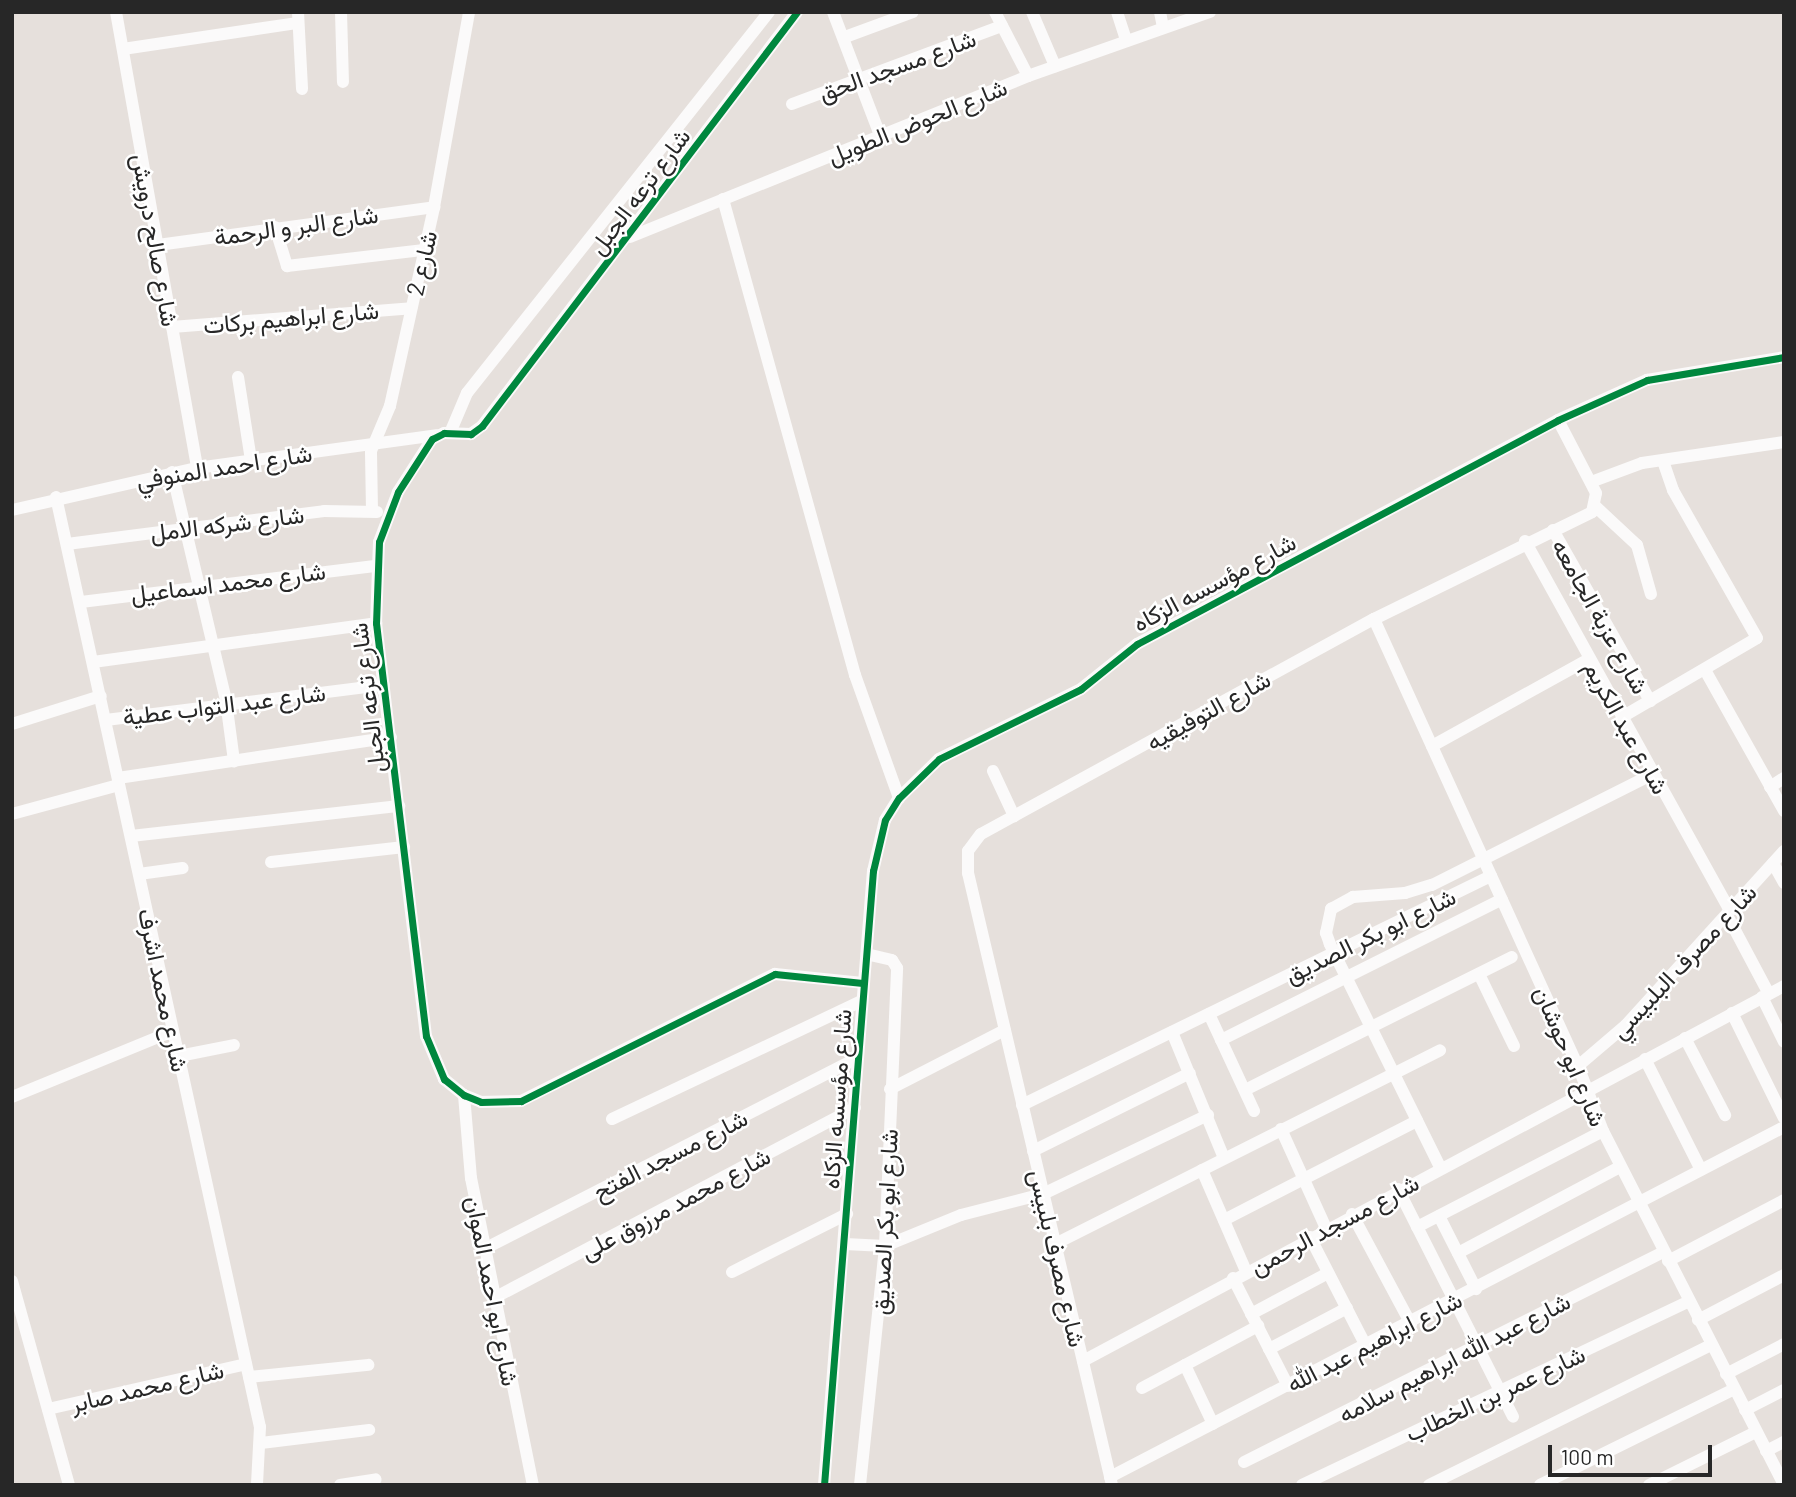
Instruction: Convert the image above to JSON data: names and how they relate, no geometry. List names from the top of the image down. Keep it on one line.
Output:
{"streets":{"street":["شارع مسجد الحق","شارع الحوض الطويل","شارع ترعه الجبل","شارع البر و الرحمة","شارع صالح درويش","شارع 2","شارع ابراهيم بركات","شارع احمد المنوفي","شارع شركه الامل","شارع محمد اسماعيل","شارع مؤسسه الزكاه","شارع عزبة الجامعه","شارع عبد التواب عطية","شارع التوفيقيه","شارع عبد الكريم","شارع ابو بكر الصديق","شارع مصرف البلبيسي","شارع محمد اشرف","شارع ابو حوشان","شارع مسجد الفتح","شارع محمد مرزوق على","شارع مسجد الرحمن","شارع مصرف بلبيس","شارع ابو احمد الموان","شارع ابراهيم عبد الله","شارع عبد الله ابراهيم سلامه","شارع محمد صابر","شارع عمر بن الخطاب"]},"crossings":[["شارع الحوض الطويل","شارع ترعه الجبل"],["شارع ترعه الجبل","شارع احمد المنوفي"],["شارع ترعه الجبل","شارع شركه الامل"],["شارع ترعه الجبل","شارع محمد اسماعيل"],["شارع ترعه الجبل","شارع عبد التواب عطية"],["شارع ترعه الجبل","شارع ابو احمد الموان"],["شارع البر و الرحمة","شارع صالح درويش"],["شارع البر و الرحمة","شارع 2"],["شارع صالح درويش","شارع ابراهيم بركات"],["شارع صالح درويش","شارع احمد المنوفي"],["شارع 2","شارع ابراهيم بركات"],["شارع 2","شارع احمد المنوفي"],["شارع 2","شارع شركه الامل"],["شارع احمد المنوفي","شارع محمد اشرف"],["شارع شركه الامل","شارع محمد اشرف"],["شارع محمد اسماعيل","شارع محمد اشرف"],["شارع مؤسسه الزكاه","شارع ابو بكر الصديق"],["شارع مؤسسه الزكاه","شارع مسجد الفتح"],["شارع مؤسسه الزكاه","شارع محمد مرزوق على"],["شارع عزبة الجامعه","شارع التوفيقيه"],["شارع عبد التواب عطية","شارع محمد اشرف"],["شارع التوفيقيه","شارع عبد الكريم"],["شارع التوفيقيه","شارع ابو حوشان"],["شارع التوفيقيه","شارع مصرف بلبيس"],["شارع عبد الكريم","شارع مصرف البلبيسي"],["شارع عبد الكريم","شارع مسجد الرحمن"],["شارع ابو بكر الصديق","شارع ابو حوشان"],["شارع ابو بكر الصديق","شارع مصرف بلبيس"],["شارع مصرف البلبيسي","شارع ابو حوشان"],["شارع محمد اشرف","شارع محمد صابر"],["شارع ابو حوشان","شارع مسجد الرحمن"],["شارع ابو حوشان","شارع ابراهيم عبد الله"],["شارع ابو حوشان","شارع عبد الله ابراهيم سلامه"],["شارع ابو حوشان","شارع عمر بن الخطاب"],["شارع مسجد الفتح","شارع ابو احمد الموان"],["شارع محمد مرزوق على","شارع ابو احمد الموان"],["شارع مسجد الرحمن","شارع مصرف بلبيس"],["شارع مصرف بلبيس","شارع ابراهيم عبد الله"]],"scale_bar":"100 m"}
